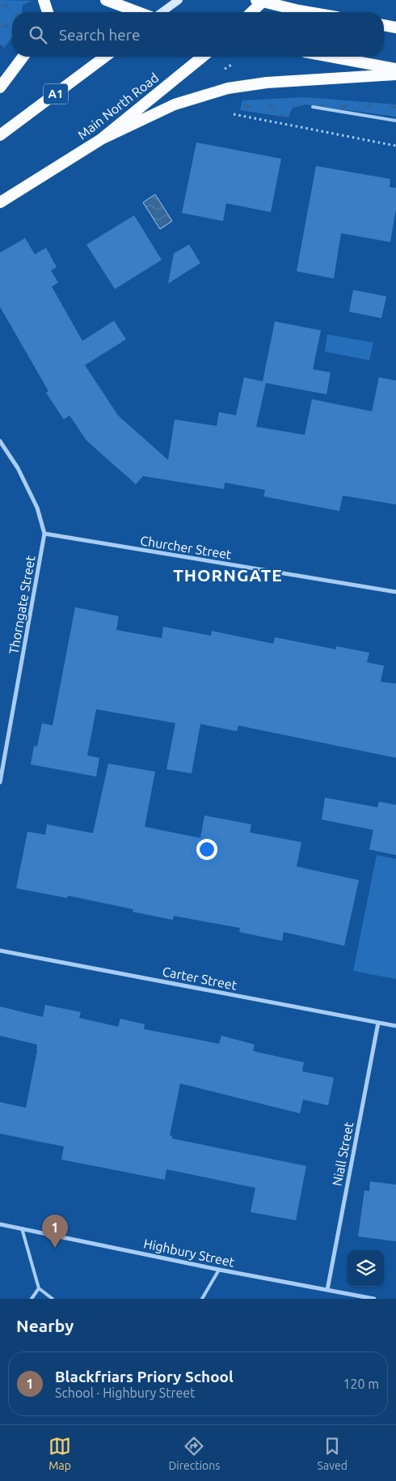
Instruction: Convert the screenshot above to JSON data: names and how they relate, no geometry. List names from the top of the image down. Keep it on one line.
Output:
{"streets":{"highway":["A1","Main North Road"],"street":["Churcher Street","Thorngate Street","Carter Street","Niall Street","Highbury Street"]},"crossings":[["Churcher Street","Thorngate Street"],["Carter Street","Niall Street"],["Niall Street","Highbury Street"]],"districts":["THORNGATE"],"page":{"search":"Search here","pins":"1","heading":"Nearby","list":[{"mark":"1","name":"Blackfriars Priory School","note":"School · Highbury Street","value":"120 m"}],"nav":["Map","Directions","Saved"]}}
